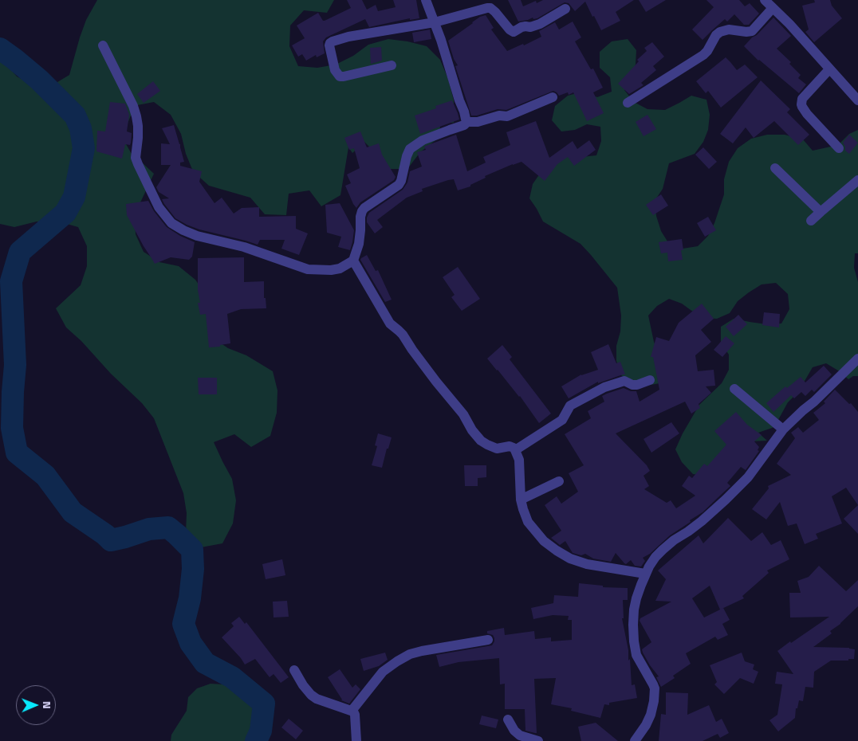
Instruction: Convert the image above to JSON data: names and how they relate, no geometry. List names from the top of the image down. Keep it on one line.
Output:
{"north":"right"}
